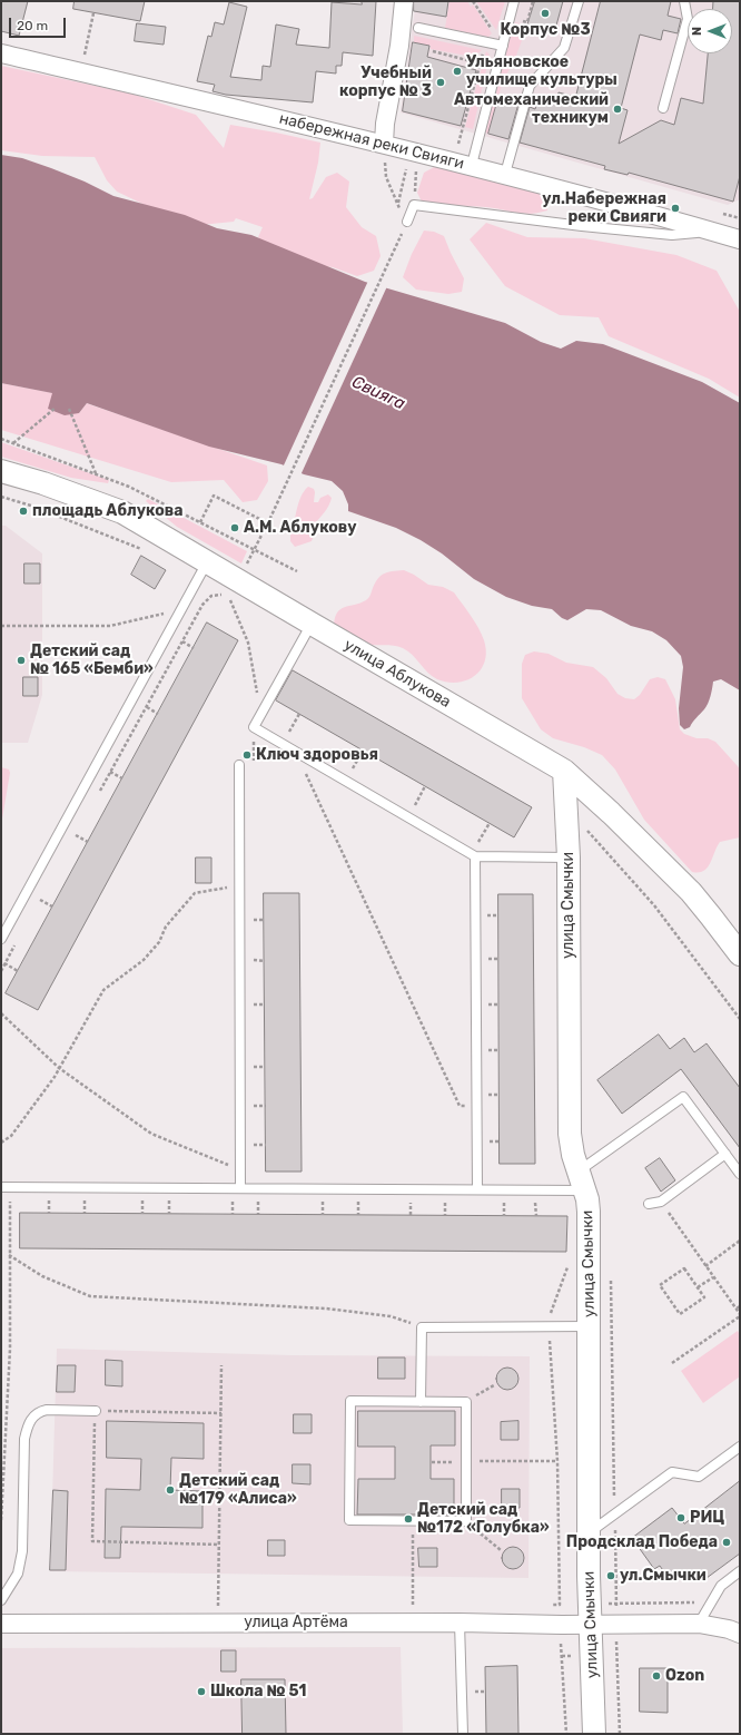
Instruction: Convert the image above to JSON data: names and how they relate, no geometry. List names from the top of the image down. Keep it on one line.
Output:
{"streets":{"street":["набережная реки Свияги","улица Аблукова","улица Смычки","улица Артёма"]},"crossings":[["улица Аблукова","улица Смычки"],["улица Смычки","улица Артёма"]],"water":["Свияга"],"places":["Корпус №3","Ульяновское училище культуры","Учебный корпус № 3","Автомеханический техникум","ул.Набережная реки Свияги","площадь Аблукова","А.М. Аблукову","Детский сад № 165 «Бемби»","Ключ здоровья","Детский сад №179 «Алиса»","РИЦ","Детский сад №172 «Голубка»","Продсклад Победа","ул.Смычки","Ozon","Школа № 51"],"scale_bar":"20 m","north":"left"}
